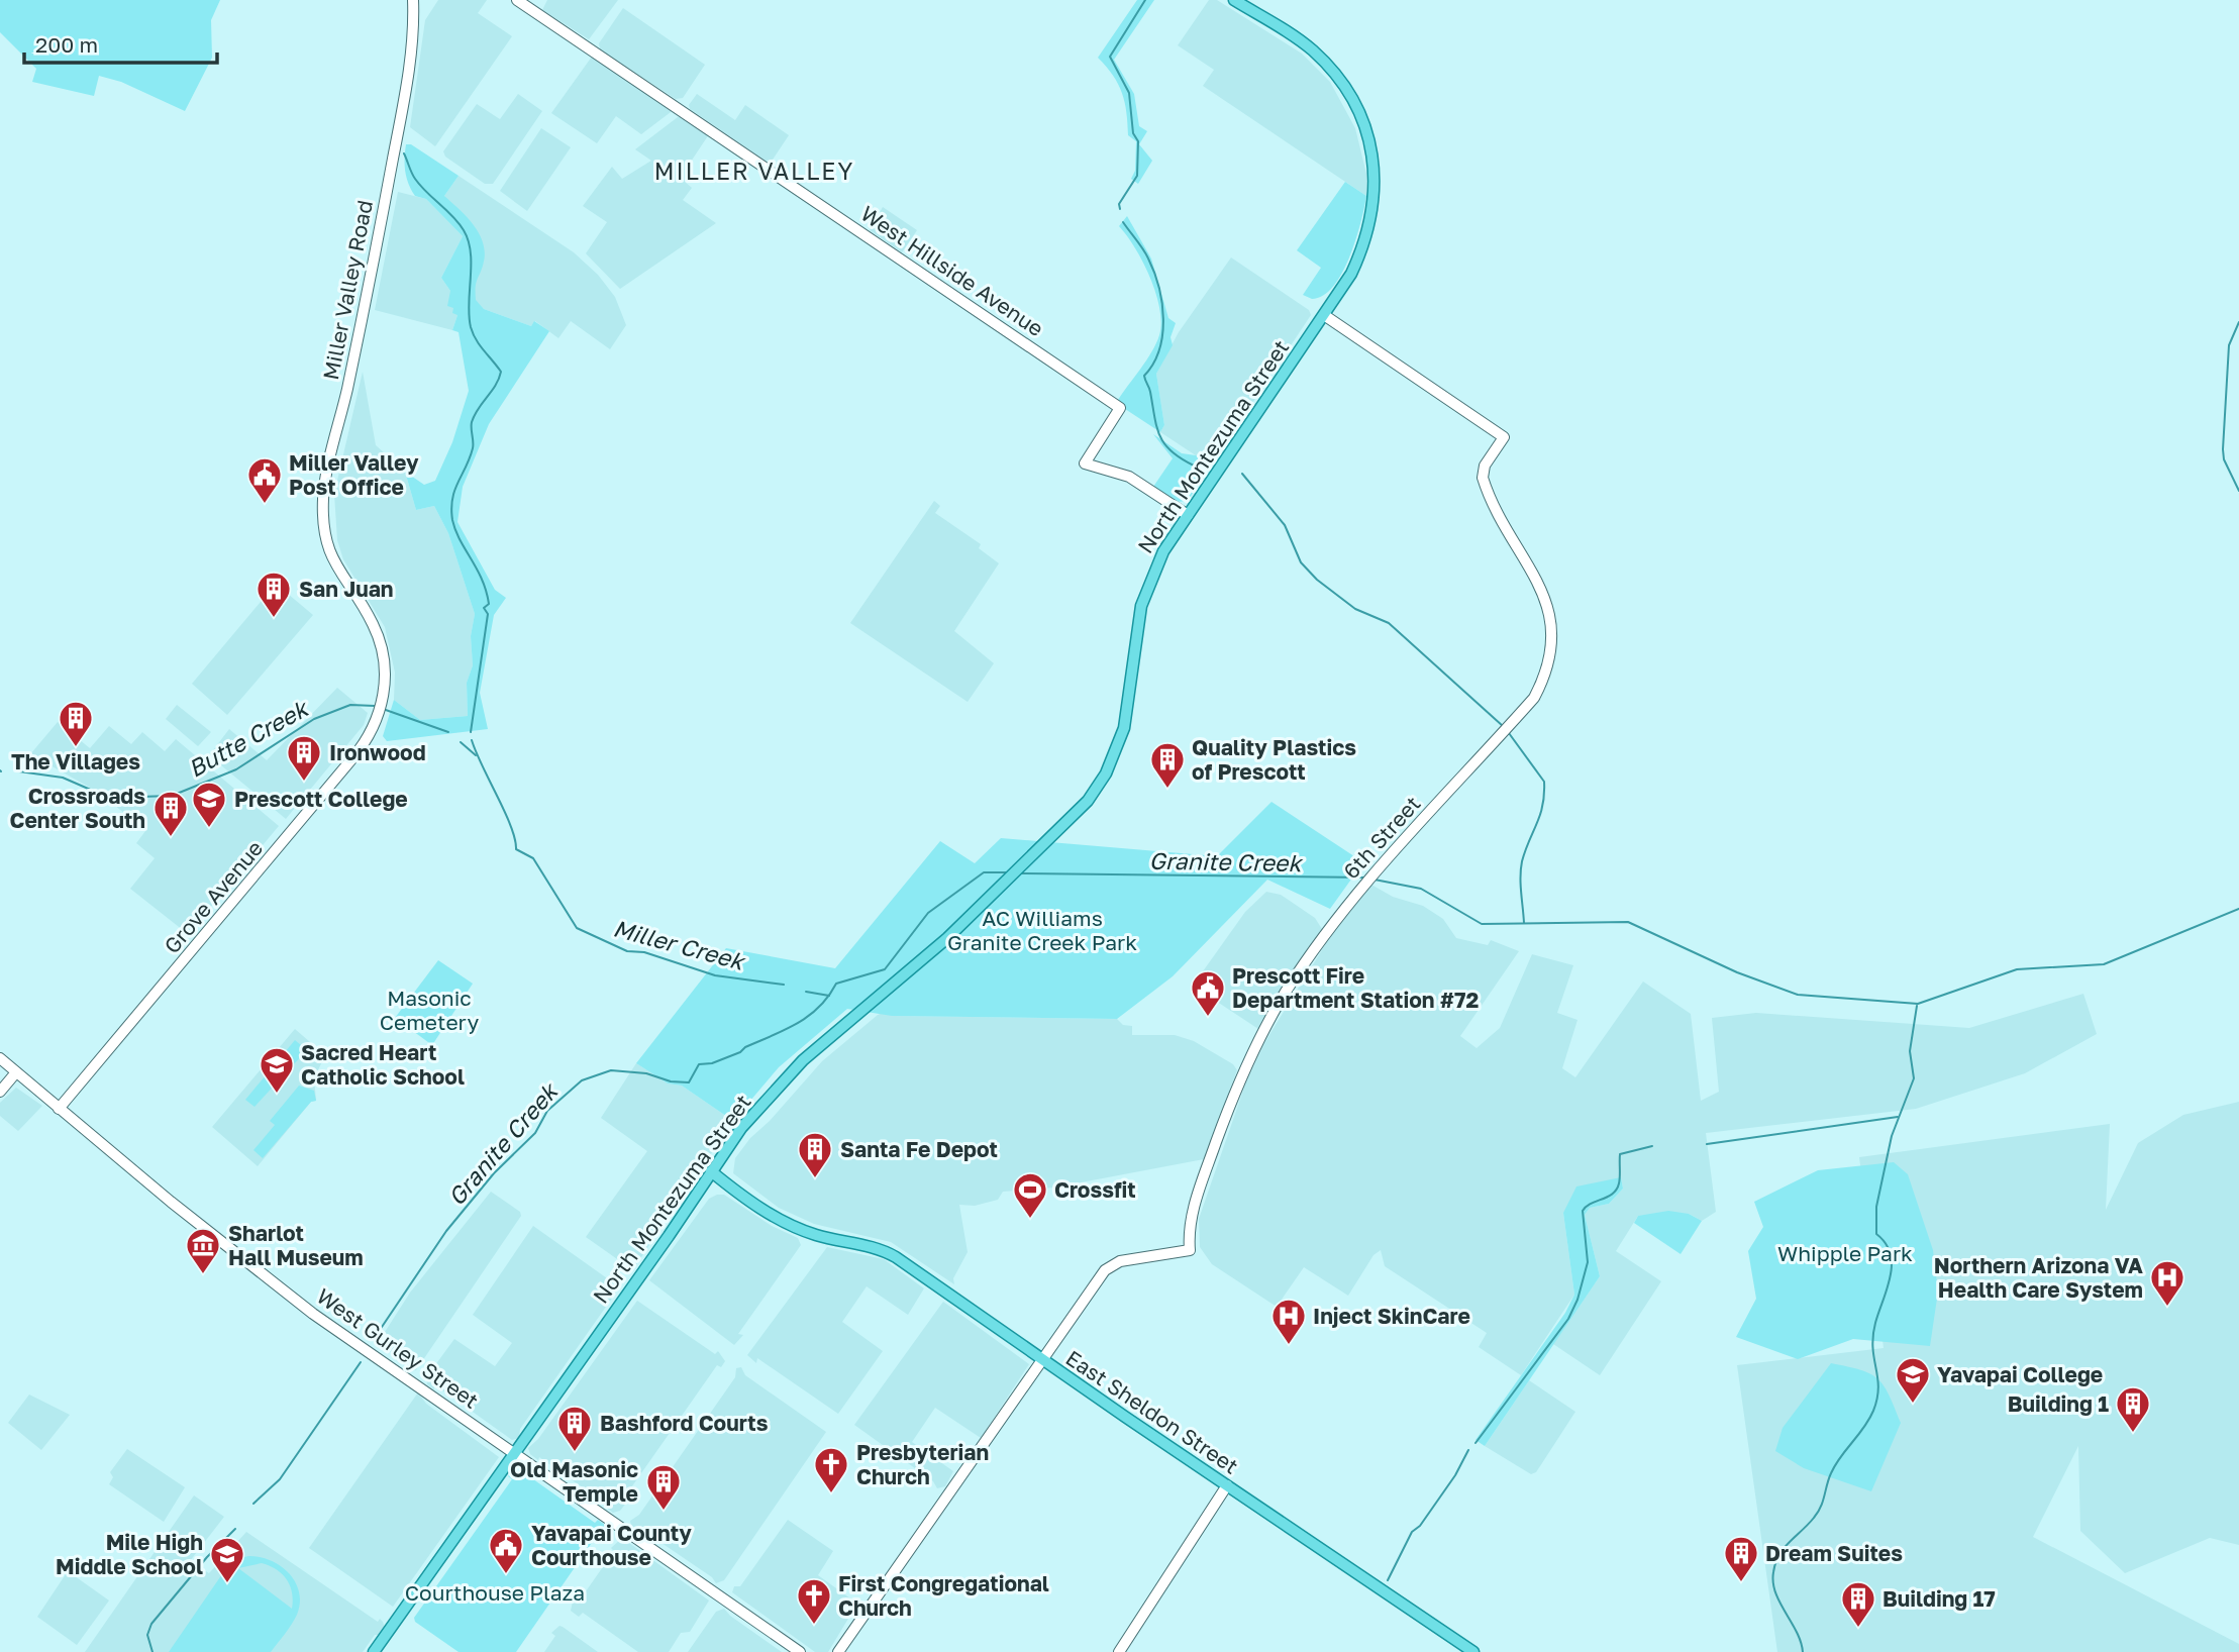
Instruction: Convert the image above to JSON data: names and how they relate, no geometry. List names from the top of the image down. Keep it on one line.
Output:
{"streets":{"main road":["North Montezuma Street","East Sheldon Street"],"street":["West Hillside Avenue","Miller Valley Road","6th Street","Grove Avenue","West Gurley Street"]},"crossings":[["West Hillside Avenue","North Montezuma Street"],["Miller Valley Road","Grove Avenue"],["North Montezuma Street","6th Street"],["North Montezuma Street","West Gurley Street"],["North Montezuma Street","East Sheldon Street"],["6th Street","East Sheldon Street"],["Grove Avenue","West Gurley Street"]],"districts":["MILLER VALLEY"],"water":["Butte Creek","Granite Creek","Miller Creek"],"parks":["AC Williams Granite Creek Park","Masonic Cemetery","Whipple Park","Courthouse Plaza"],"places":{"public building":["Miller Valley Post Office","Prescott Fire Department Station #72","Yavapai County Courthouse"],"building":["San Juan","The Villages","Ironwood","Quality Plastics of Prescott","Crossroads Center South","Santa Fe Depot","Building 1","Bashford Courts","Old Masonic Temple","Dream Suites","Building 17"],"school or university":["Prescott College","Sacred Heart Catholic School","Yavapai College","Mile High Middle School"],"sports":["Crossfit"],"museum":["Sharlot Hall Museum"],"hospital":["Northern Arizona VA Health Care System","Inject SkinCare"],"church":["Presbyterian Church","First Congregational Church"]},"scale_bar":"200 m"}
